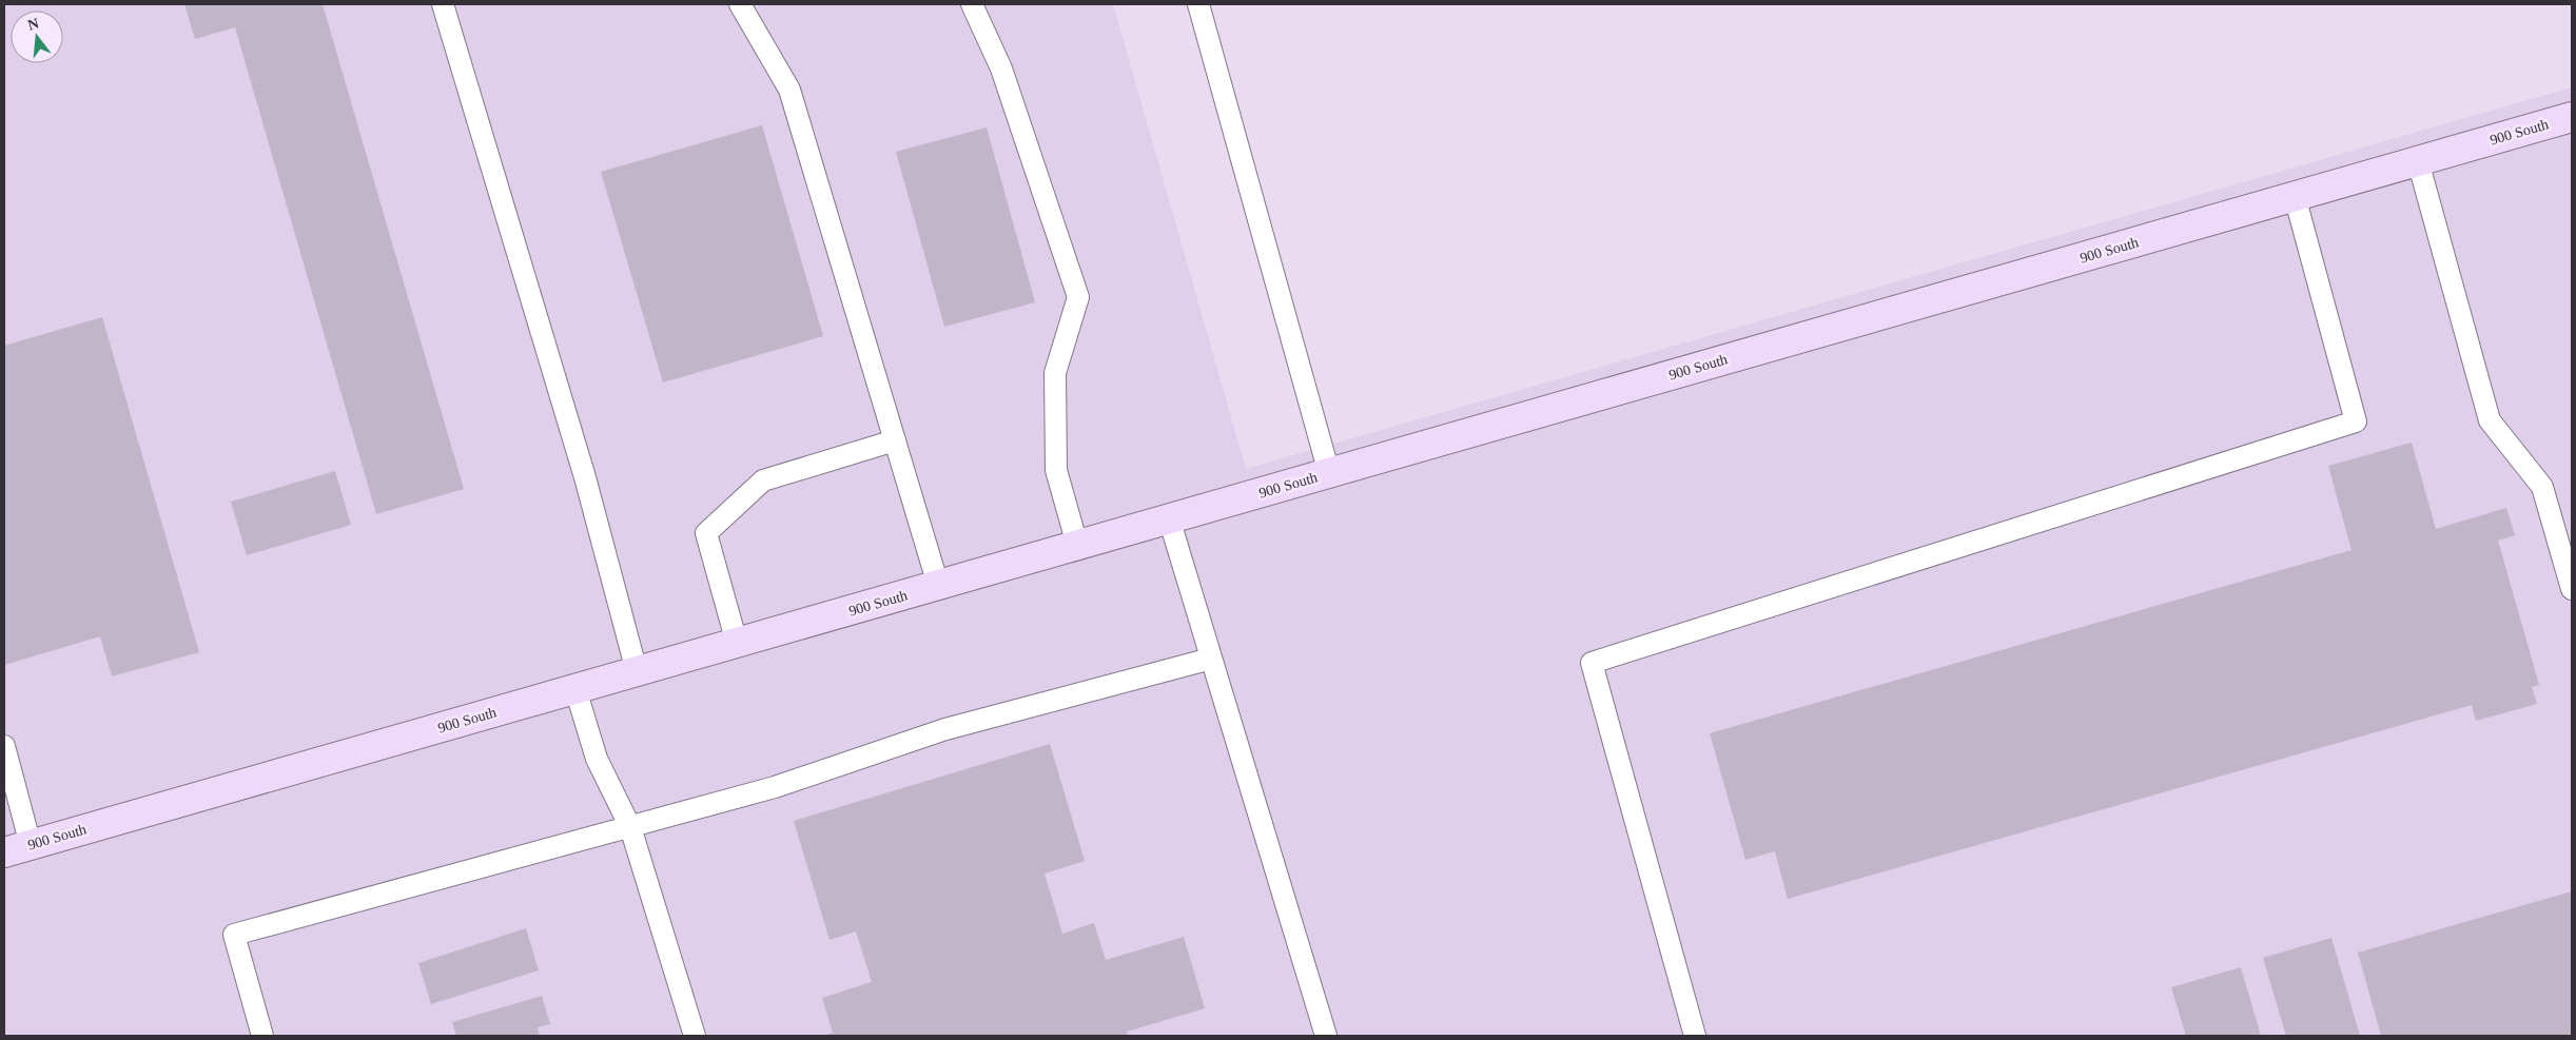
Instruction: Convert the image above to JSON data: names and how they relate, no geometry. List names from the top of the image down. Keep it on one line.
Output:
{"streets":{"street":["900 South"]},"north":"top"}
